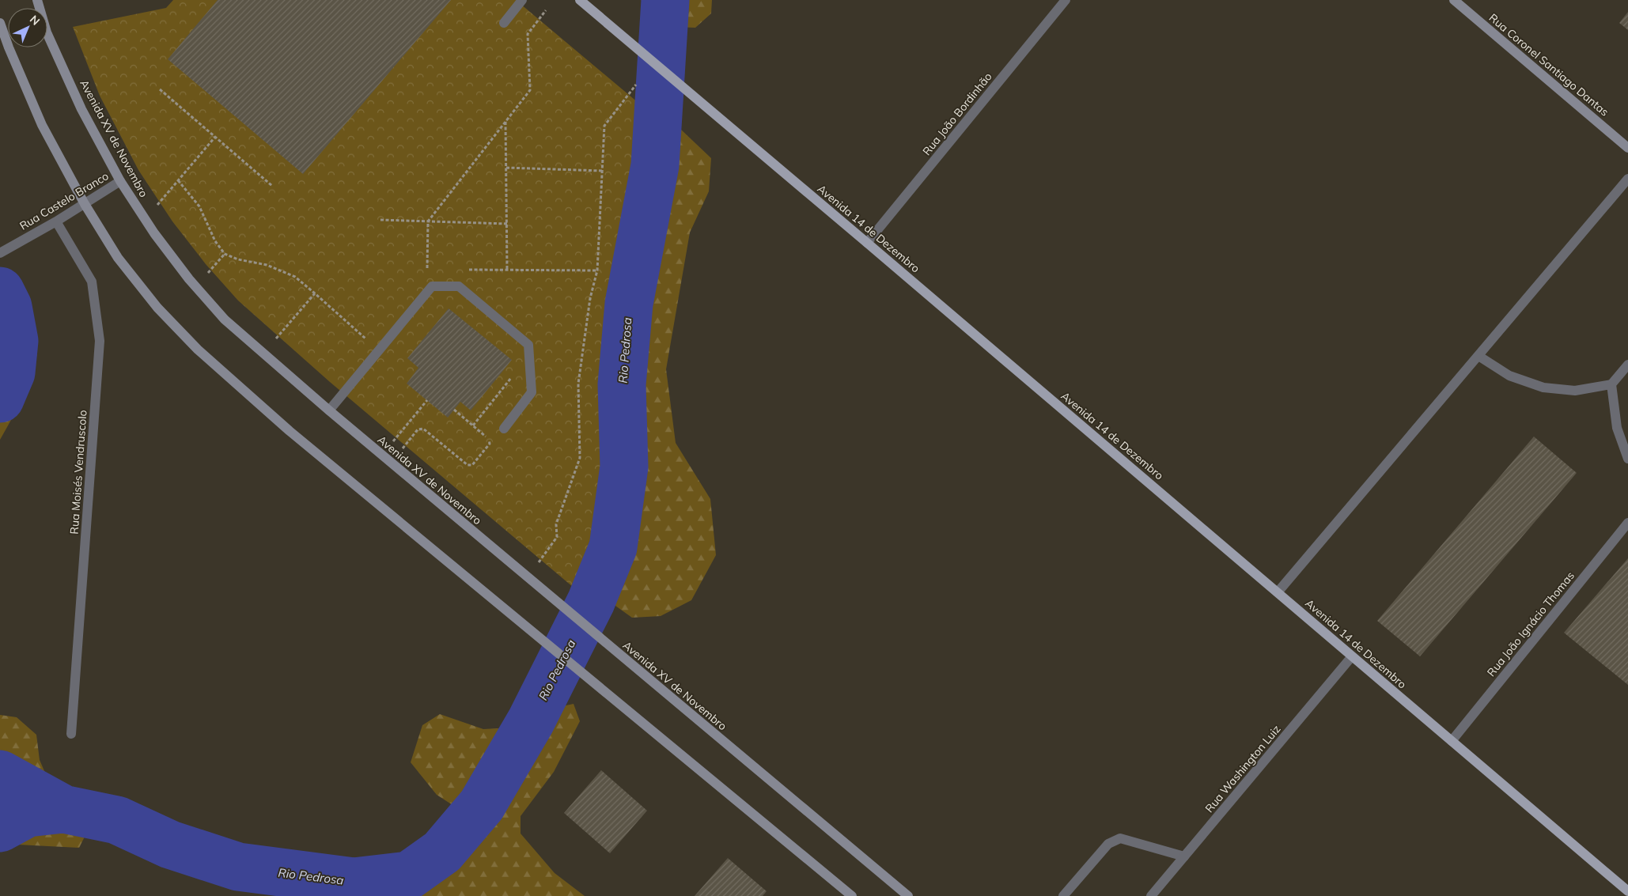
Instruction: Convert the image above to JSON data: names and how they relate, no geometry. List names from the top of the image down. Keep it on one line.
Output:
{"streets":{"main road":["Rua Coronel Santiago Dantas","Avenida XV de Novembro","Avenida 14 de Dezembro"],"street":["Rua João Bordinhão","Rua Castelo Branco","Rua Moisés Vendruscolo","Rua João Ignácio Thomas","Rua Washington Luiz"]},"crossings":[["Rua João Bordinhão","Avenida 14 de Dezembro"],["Avenida XV de Novembro","Rua Castelo Branco"],["Rua Castelo Branco","Rua Moisés Vendruscolo"],["Avenida 14 de Dezembro","Rua João Ignácio Thomas"],["Avenida 14 de Dezembro","Rua Washington Luiz"]],"water":["Rio Pedrosa"],"north":"top right"}
